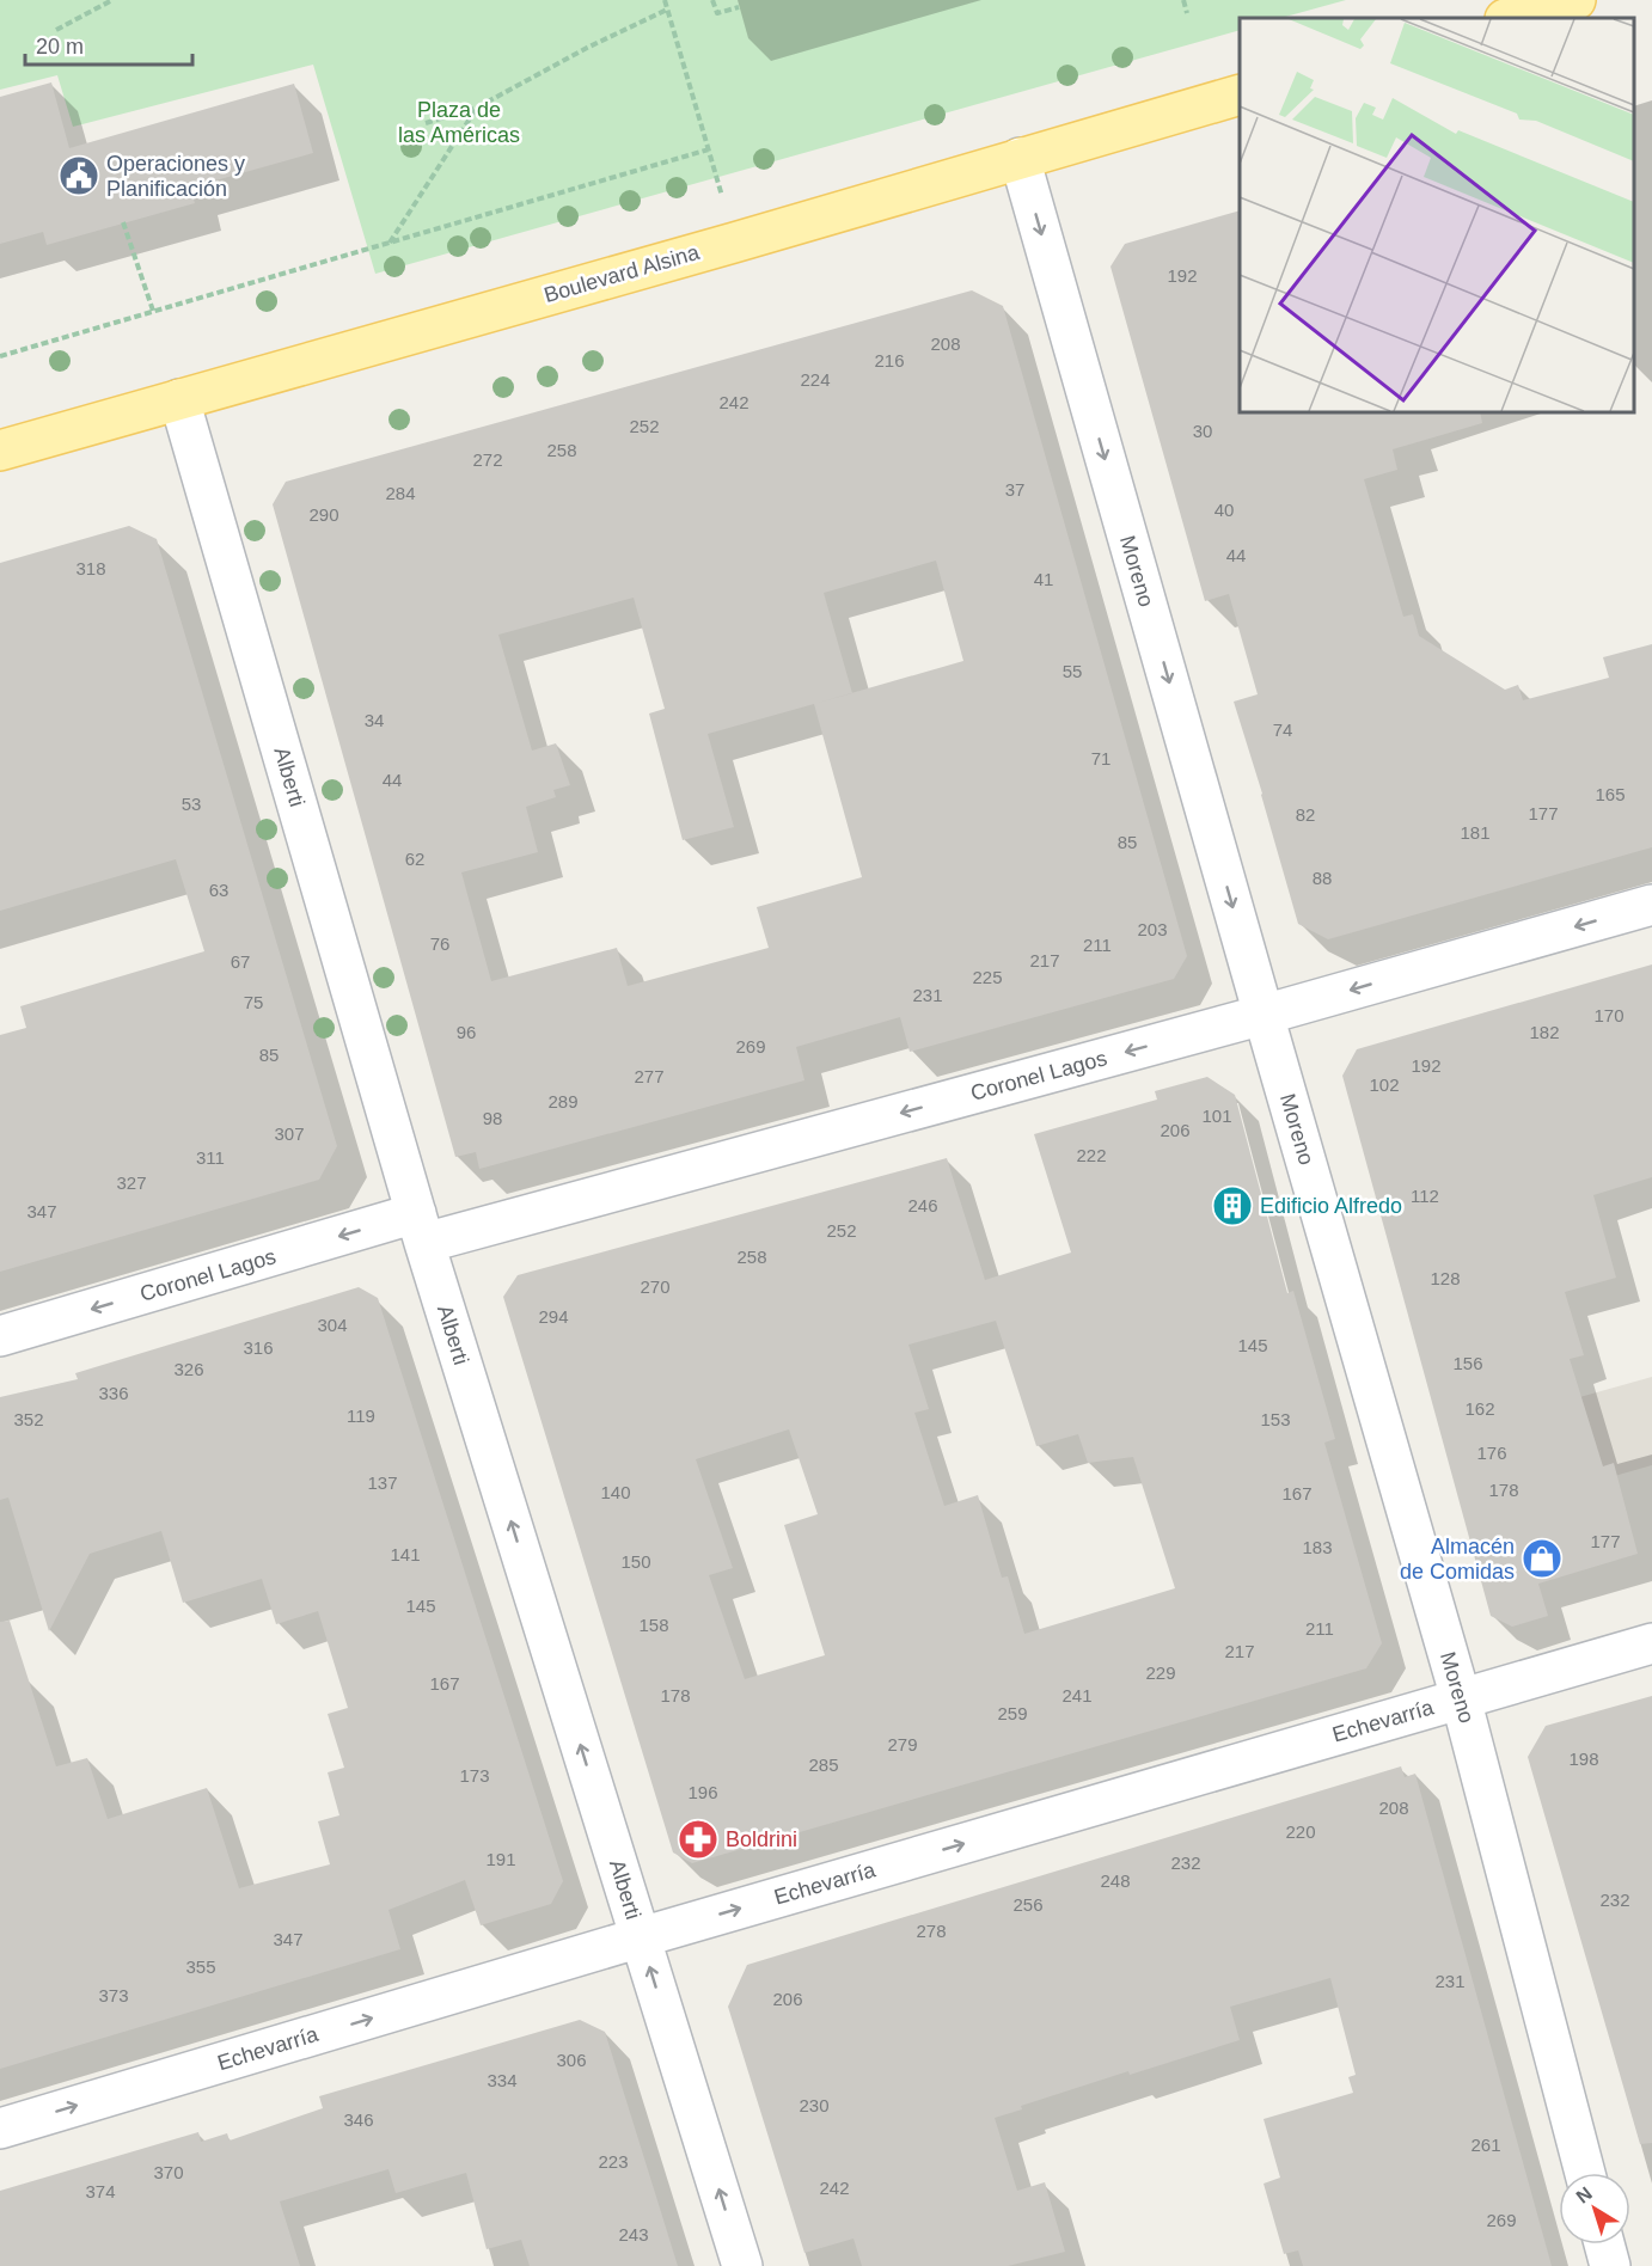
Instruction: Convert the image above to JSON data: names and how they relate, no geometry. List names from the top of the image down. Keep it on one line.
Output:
{"streets":{"main road":["Boulevard Alsina"],"street":["Moreno","Alberti","Coronel Lagos","Echevarría"]},"crossings":[["Boulevard Alsina","Moreno"],["Boulevard Alsina","Alberti"],["Moreno","Coronel Lagos"],["Moreno","Echevarría"],["Alberti","Coronel Lagos"],["Alberti","Echevarría"]],"one_way":["Moreno","Alberti","Coronel Lagos","Echevarría"],"parks":["Plaza de las Américas"],"places":{"public building":["Operaciones y Planificación"],"building":["Edificio Alfredo"],"shop":["Almacén de Comidas"],"pharmacy":["Boldrini"]},"house_numbers":["192","208","216","224","242","252","30","258","272","37","284","40","290","44","318","41","55","34","74","71","44","165","53","177","82","181","85","62","88","63","203","76","211","217","67","225","231","75","170","96","182","269","85","192","277","102","289","101","98","206","307","222","311","327","112","246","347","252","258","128","270","294","304","145","316","156","326","336","162","119","352","153","176","137","178","140","167","177","183","141","150","145","158","211","217","229","167","178","241","259","279","198","285","173","196","208","220","191","232","248","232","256","278","347","355","231","373","206","306","334","230","346","261","223","370","242","374","269","243"],"scale_bar":"20 m","north":"top left"}
